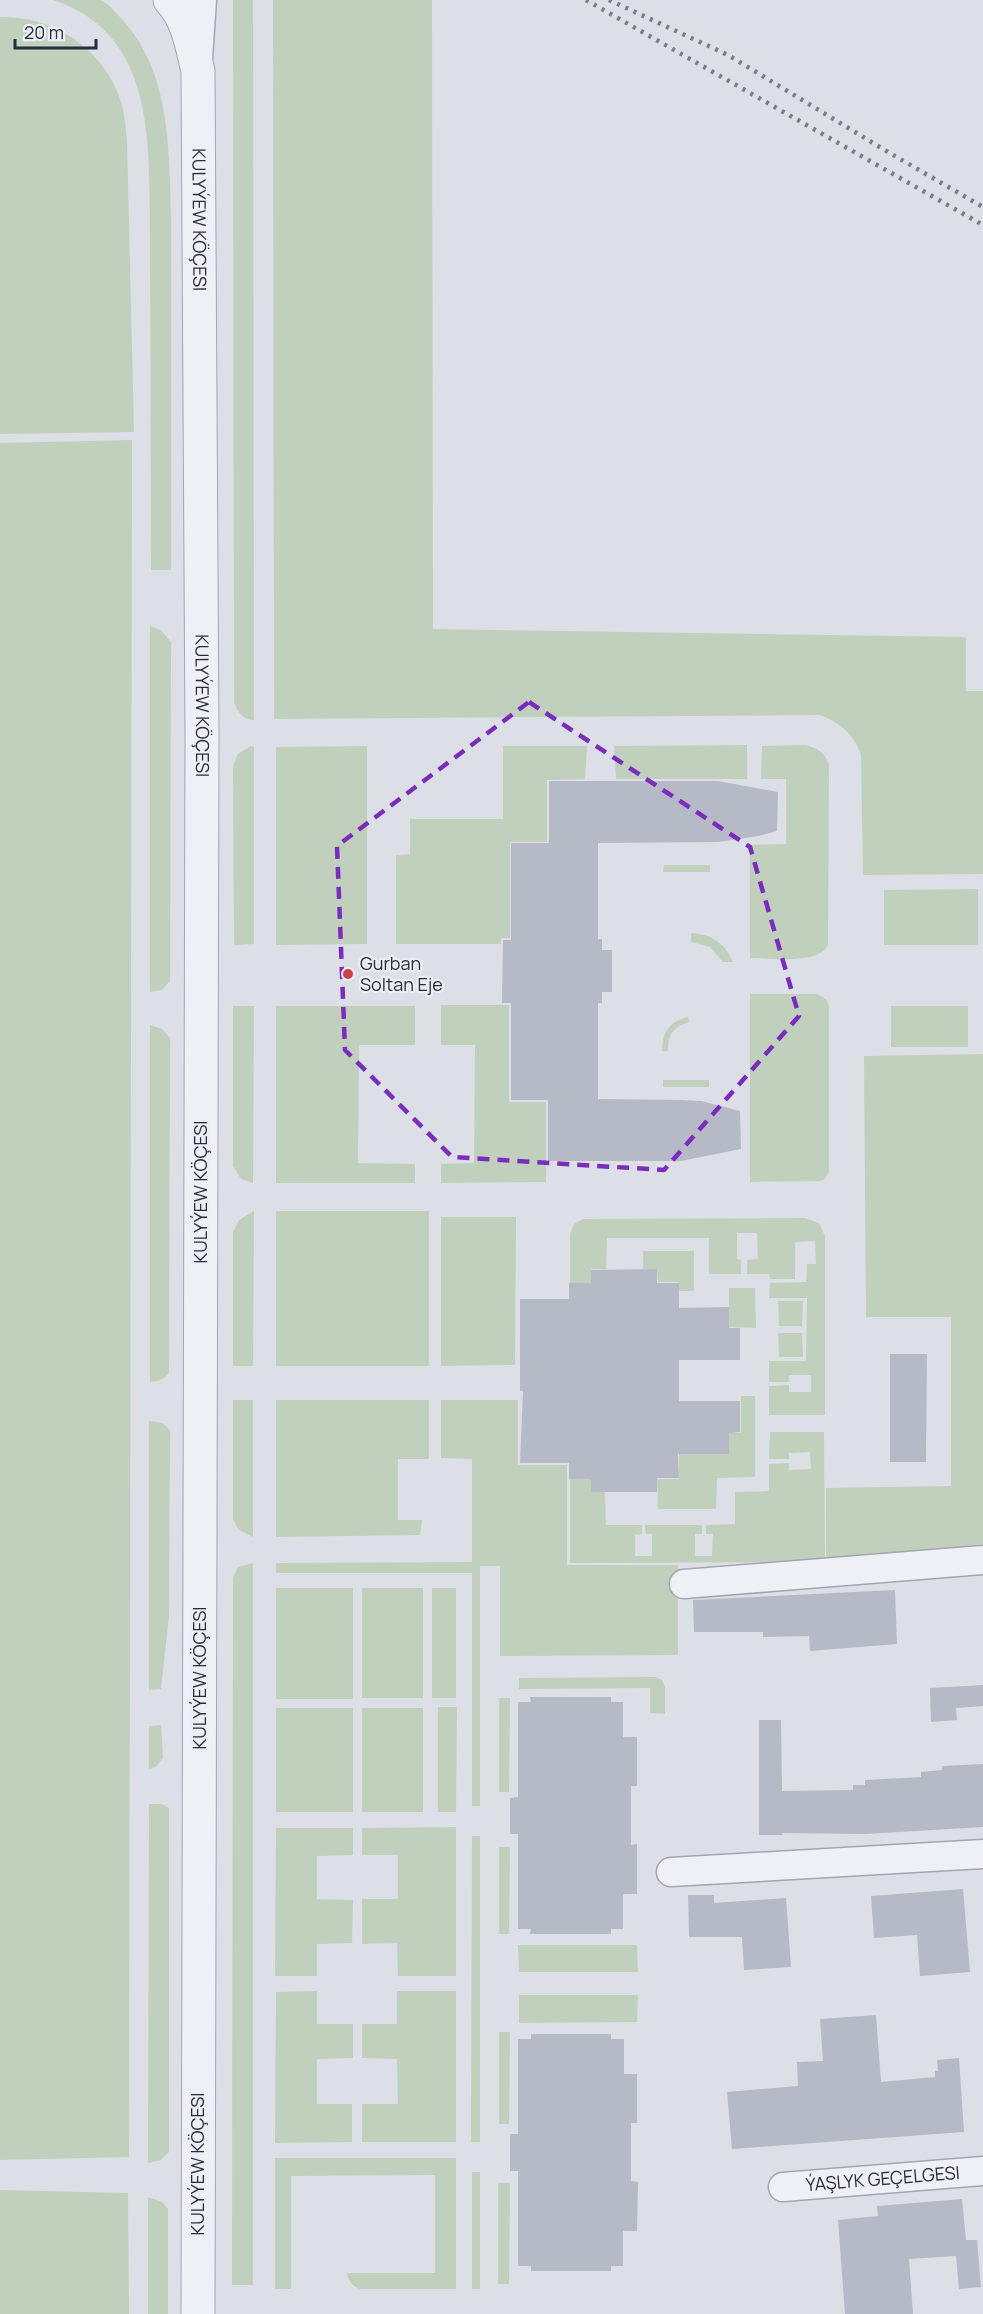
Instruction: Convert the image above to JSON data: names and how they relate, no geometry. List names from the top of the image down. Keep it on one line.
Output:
{"streets":{"street":["KULYÝEW KÖÇESI","ÝAŞLYK GEÇELGESI"]},"places":["Gurban Soltan Eje"],"scale_bar":"20 m"}
